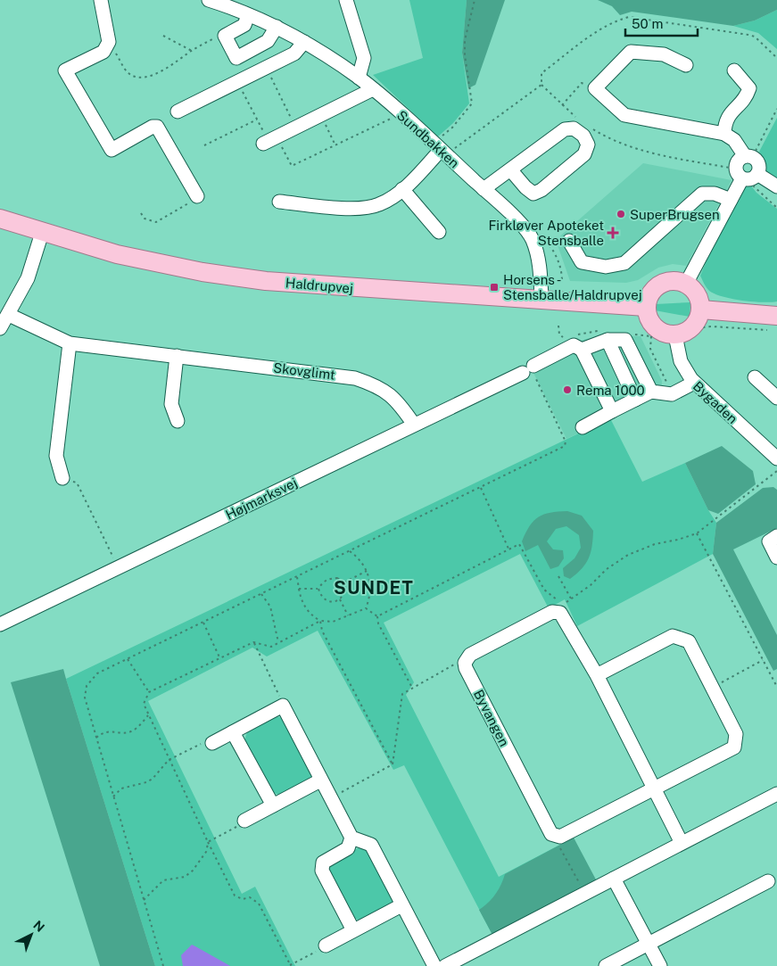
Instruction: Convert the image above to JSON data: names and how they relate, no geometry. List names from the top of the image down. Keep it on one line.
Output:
{"streets":{"main road":["Haldrupvej"],"street":["Sundbakken","Skovglimt","Bygaden","Højmarksvej","Byvangen"]},"crossings":[["Sundbakken","Haldrupvej"],["Haldrupvej","Bygaden"],["Skovglimt","Højmarksvej"]],"districts":["SUNDET"],"places":{"other":["SuperBrugsen","Rema 1000"],"health":["Firkløver Apoteket Stensballe"],"transit":["Horsens - Stensballe/Haldrupvej"]},"scale_bar":"50 m","north":"top right"}
